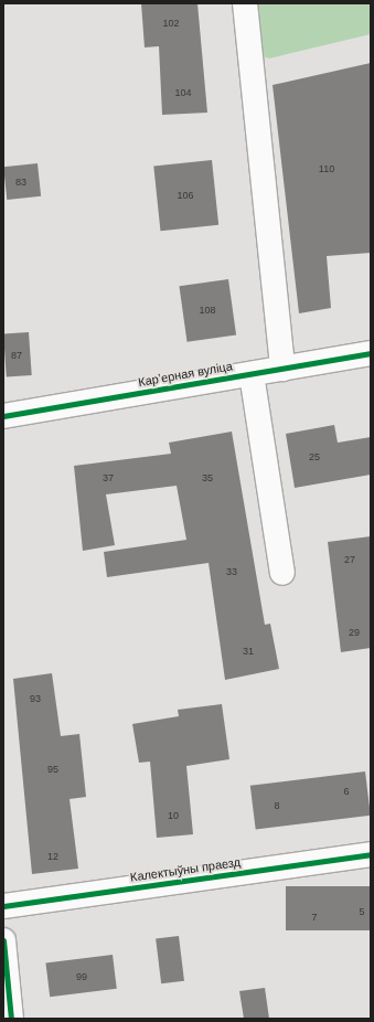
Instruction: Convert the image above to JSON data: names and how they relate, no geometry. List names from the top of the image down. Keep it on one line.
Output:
{"streets":{"street":["Карʼерная вуліца","Калектыўны праезд"]},"house_numbers":["102","104","110","83","106","108","87","25","37","35","27","33","29","31","93","95","6","8","10","12","5","7","99"]}
